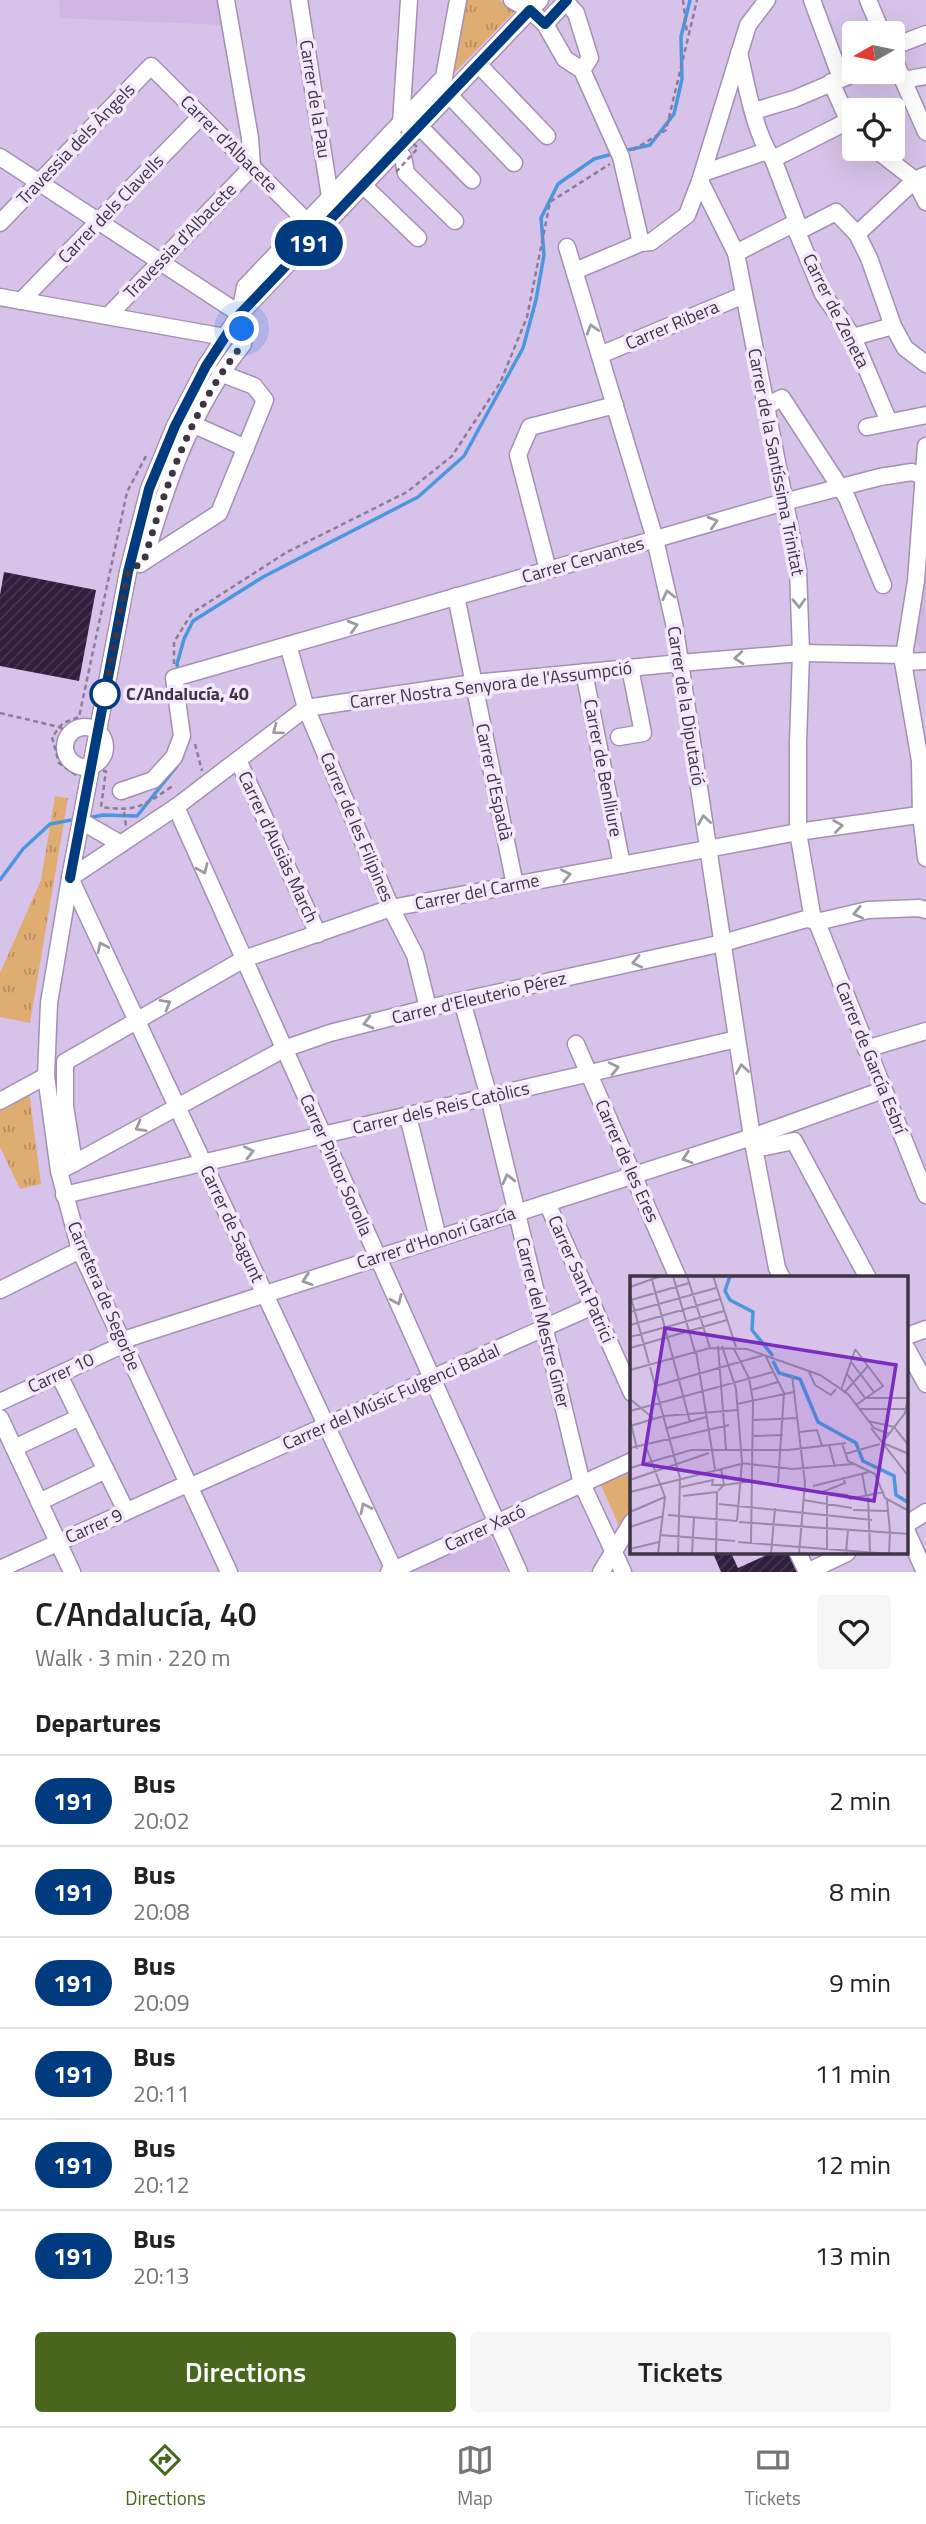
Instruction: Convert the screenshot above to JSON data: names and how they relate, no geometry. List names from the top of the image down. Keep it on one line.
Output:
{"streets":{"street":["Carrer de la Pau","Travessia dels Àngels","Carrer d'Albacete","Carrer dels Clavells","Travessia d'Albacete","Carrer de Zeneta","Carrer Ribera","Carrer de la Santíssima Trinitat","Carrer Cervantes","Carrer Nostra Senyora de l'Assumpció","Carrer de la Diputació","Carrer de Benlliure","Carrer d'Espadà","Carrer de les Filipines","Carrer d'Ausiàs March","Carrer del Carme","Carrer d'Eleuterio Pérez","Carrer de García Esbrí","Carrer dels Reis Catòlics","Carrer de les Eres","Carrer Pintor Sorolla","Carrer de Sagunt","Carrer d'Honori García","Carrer Sant Patrici","Carretera de Segorbe","Carrer del Mestre Giner","Carrer 10","Carrer del Músic Fulgenci Badal","Carrer 9","Carrer Xacó"]},"crossings":[["Travessia dels Àngels","Carrer d'Albacete"],["Carrer d'Albacete","Carrer dels Clavells"],["Carrer d'Albacete","Travessia d'Albacete"],["Carrer Ribera","Carrer de la Santíssima Trinitat"],["Carrer Ribera","Carrer de la Diputació"],["Carrer de la Santíssima Trinitat","Carrer Cervantes"],["Carrer de la Santíssima Trinitat","Carrer Nostra Senyora de l'Assumpció"],["Carrer de la Santíssima Trinitat","Carrer del Carme"],["Carrer de la Santíssima Trinitat","Carrer d'Eleuterio Pérez"],["Carrer de la Santíssima Trinitat","Carrer de García Esbrí"],["Carrer Cervantes","Carrer de la Diputació"],["Carrer Cervantes","Carrer d'Espadà"],["Carrer Cervantes","Carrer de les Filipines"],["Carrer Nostra Senyora de l'Assumpció","Carrer de la Diputació"],["Carrer Nostra Senyora de l'Assumpció","Carrer de Benlliure"],["Carrer Nostra Senyora de l'Assumpció","Carrer d'Espadà"],["Carrer Nostra Senyora de l'Assumpció","Carrer de les Filipines"],["Carrer Nostra Senyora de l'Assumpció","Carrer d'Ausiàs March"],["Carrer Nostra Senyora de l'Assumpció","Carrer Pintor Sorolla"],["Carrer Nostra Senyora de l'Assumpció","Carrer de Sagunt"],["Carrer Nostra Senyora de l'Assumpció","Carretera de Segorbe"],["Carrer de la Diputació","Carrer del Carme"],["Carrer de la Diputació","Carrer d'Eleuterio Pérez"],["Carrer de la Diputació","Carrer dels Reis Catòlics"],["Carrer de la Diputació","Carrer d'Honori García"],["Carrer de Benlliure","Carrer del Carme"],["Carrer d'Espadà","Carrer del Carme"],["Carrer de les Filipines","Carrer del Carme"],["Carrer de les Filipines","Carrer d'Eleuterio Pérez"],["Carrer d'Ausiàs March","Carrer del Carme"],["Carrer del Carme","Carrer d'Eleuterio Pérez"],["Carrer del Carme","Carrer Pintor Sorolla"],["Carrer del Carme","Carrer de Sagunt"],["Carrer d'Eleuterio Pérez","Carrer de García Esbrí"],["Carrer d'Eleuterio Pérez","Carrer Pintor Sorolla"],["Carrer d'Eleuterio Pérez","Carrer de Sagunt"],["Carrer d'Eleuterio Pérez","Carretera de Segorbe"],["Carrer d'Eleuterio Pérez","Carrer del Mestre Giner"],["Carrer de García Esbrí","Carrer d'Honori García"],["Carrer dels Reis Catòlics","Carrer de les Eres"],["Carrer dels Reis Catòlics","Carrer Pintor Sorolla"],["Carrer dels Reis Catòlics","Carrer de Sagunt"],["Carrer dels Reis Catòlics","Carretera de Segorbe"],["Carrer dels Reis Catòlics","Carrer del Mestre Giner"],["Carrer de les Eres","Carrer d'Honori García"],["Carrer Pintor Sorolla","Carrer d'Honori García"],["Carrer Pintor Sorolla","Carrer del Músic Fulgenci Badal"],["Carrer Pintor Sorolla","Carrer Xacó"],["Carrer de Sagunt","Carrer d'Honori García"],["Carrer de Sagunt","Carretera de Segorbe"],["Carrer de Sagunt","Carrer del Músic Fulgenci Badal"],["Carrer de Sagunt","Carrer Xacó"],["Carrer d'Honori García","Carrer Sant Patrici"],["Carrer d'Honori García","Carretera de Segorbe"],["Carrer d'Honori García","Carrer del Mestre Giner"],["Carrer d'Honori García","Carrer 10"],["Carrer Sant Patrici","Carrer del Músic Fulgenci Badal"],["Carretera de Segorbe","Carrer 10"],["Carretera de Segorbe","Carrer del Músic Fulgenci Badal"],["Carretera de Segorbe","Carrer 9"],["Carrer del Mestre Giner","Carrer del Músic Fulgenci Badal"],["Carrer del Mestre Giner","Carrer Xacó"],["Carrer del Músic Fulgenci Badal","Carrer 9"]],"one_way":["Carrer Cervantes","Carrer de la Diputació","Carrer del Carme","Carrer d'Eleuterio Pérez","Carrer dels Reis Catòlics","Carrer Pintor Sorolla","Carrer de Sagunt"],"places":["C/Andalucía, 40"],"lines":["bus line 191"],"north":"left","page":{"on_map":"191","heading":[["C/Andalucía, 40","Walk · 3 min · 220 m"],"Departures"],"list":[{"mark":"191","name":"Bus","note":"20:02","value":"2 min"},{"mark":"191","name":"Bus","note":"20:08","value":"8 min"},{"mark":"191","name":"Bus","note":"20:09","value":"9 min"},{"mark":"191","name":"Bus","note":"20:11","value":"11 min"},{"mark":"191","name":"Bus","note":"20:12","value":"12 min"},{"mark":"191","name":"Bus","note":"20:13","value":"13 min"}],"buttons":["Directions","Tickets"],"tabs":["Directions","Map","Tickets"]}}
